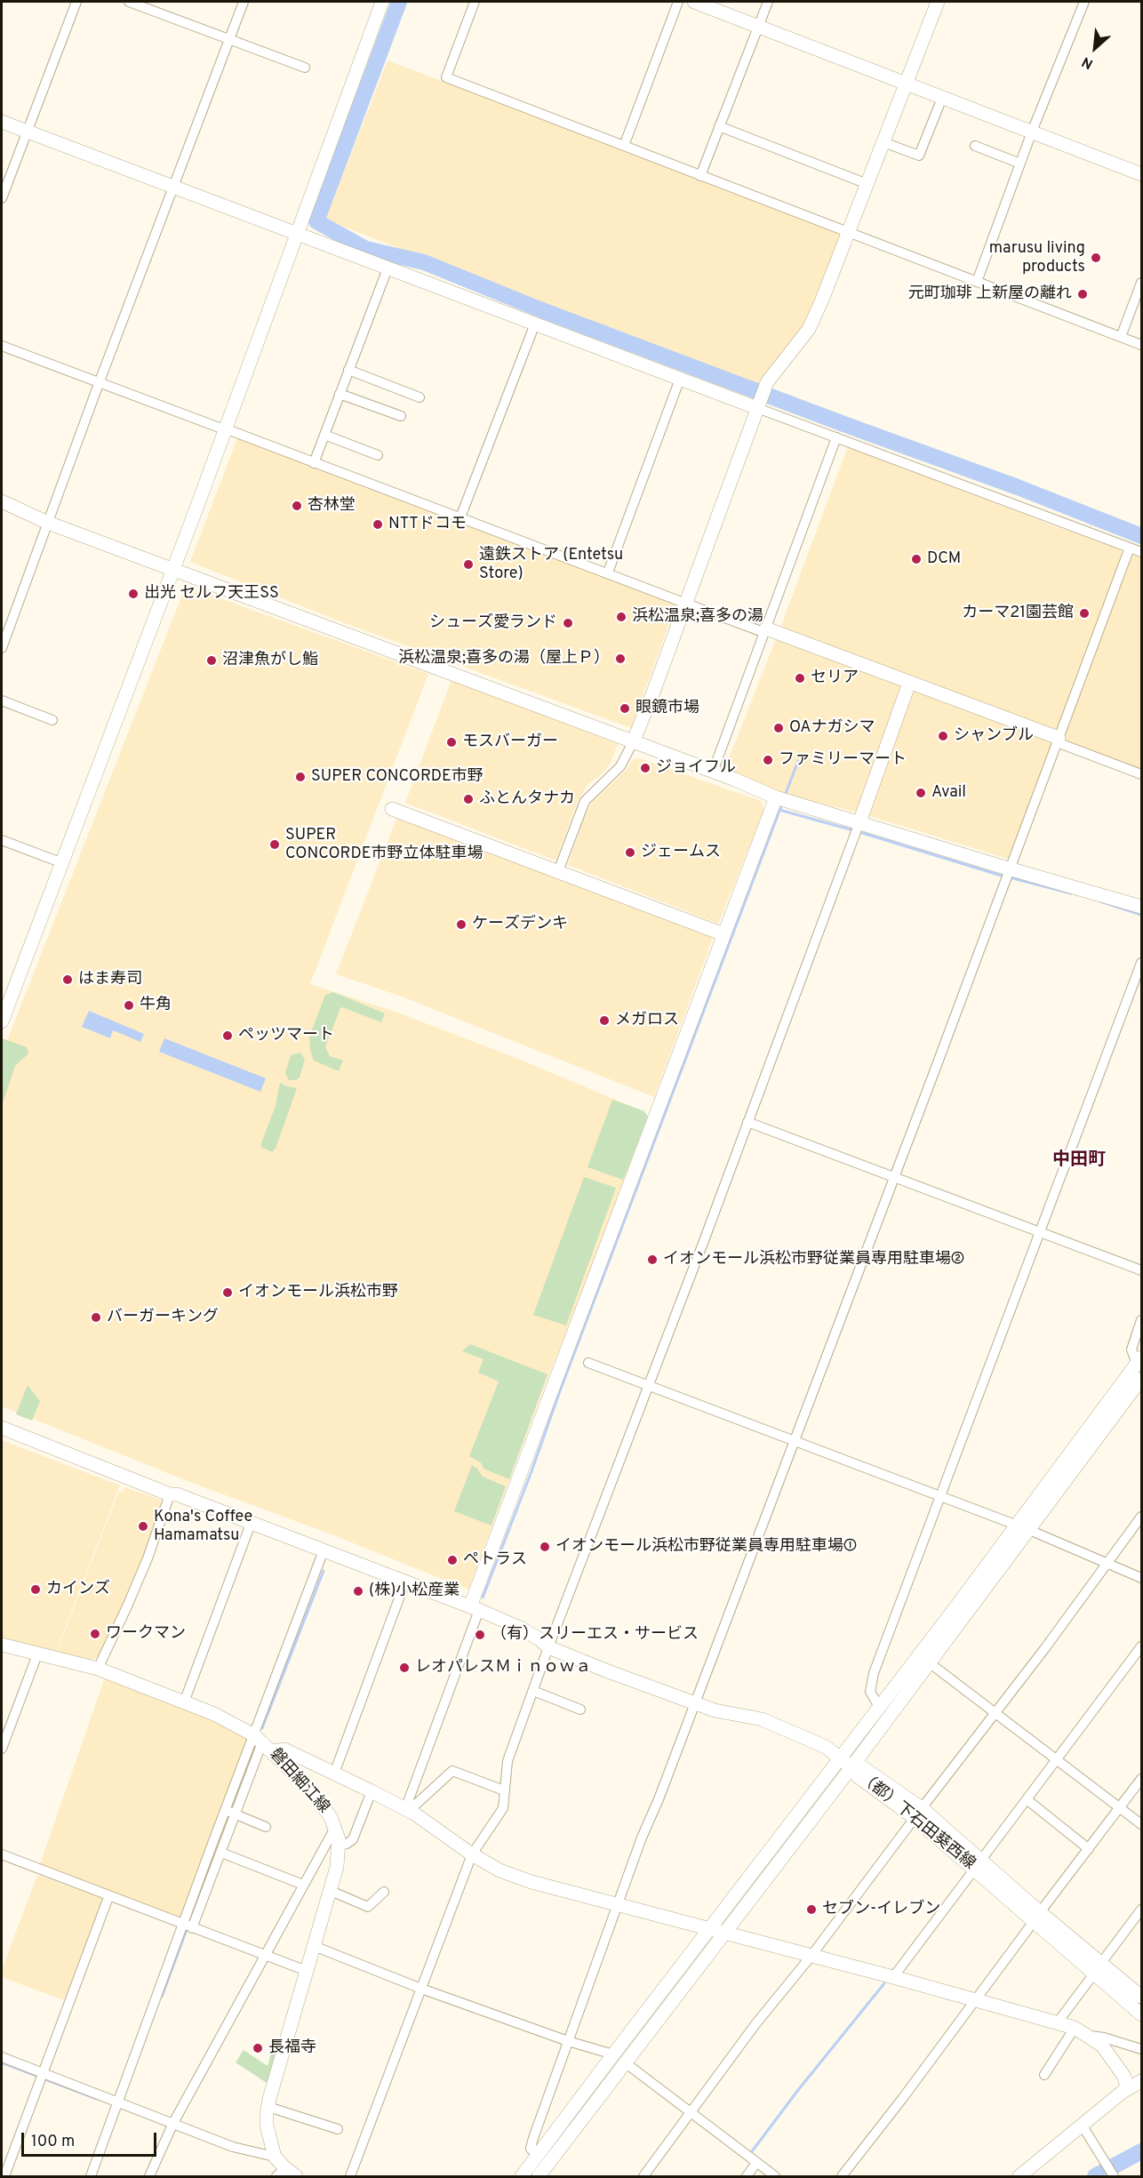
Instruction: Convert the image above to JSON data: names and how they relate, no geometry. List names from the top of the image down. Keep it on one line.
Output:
{"streets":{"street":["磐田細江線","（都）下石田葵西線"]},"districts":["中田町"],"places":["marusu living products","元町珈琲 上新屋の離れ","杏林堂","NTTドコモ","DCM","遠鉄ストア (Entetsu Store)","出光 セルフ天王SS","カーマ21園芸館","浜松温泉;喜多の湯","シューズ愛ランド","浜松温泉;喜多の湯（屋上Ｐ）","沼津魚がし鮨","セリア","眼鏡市場","OAナガシマ","シャンブル","モスバーガー","ファミリーマート","ジョイフル","SUPER CONCORDE市野","Avail","ふとんタナカ","SUPER CONCORDE市野立体駐車場","ジェームス","ケーズデンキ","はま寿司","牛角","メガロス","ペッツマート","イオンモール浜松市野従業員専用駐車場②","イオンモール浜松市野","バーガーキング","Kona's Coffee Hamamatsu","イオンモール浜松市野従業員専用駐車場①","ペトラス","カインズ","(株)小松産業","ワークマン","（有）スリーエス・サービス","レオパレスＭｉｎｏｗａ","セブン-イレブン","長福寺"],"scale_bar":"100 m","north":"bottom left"}
